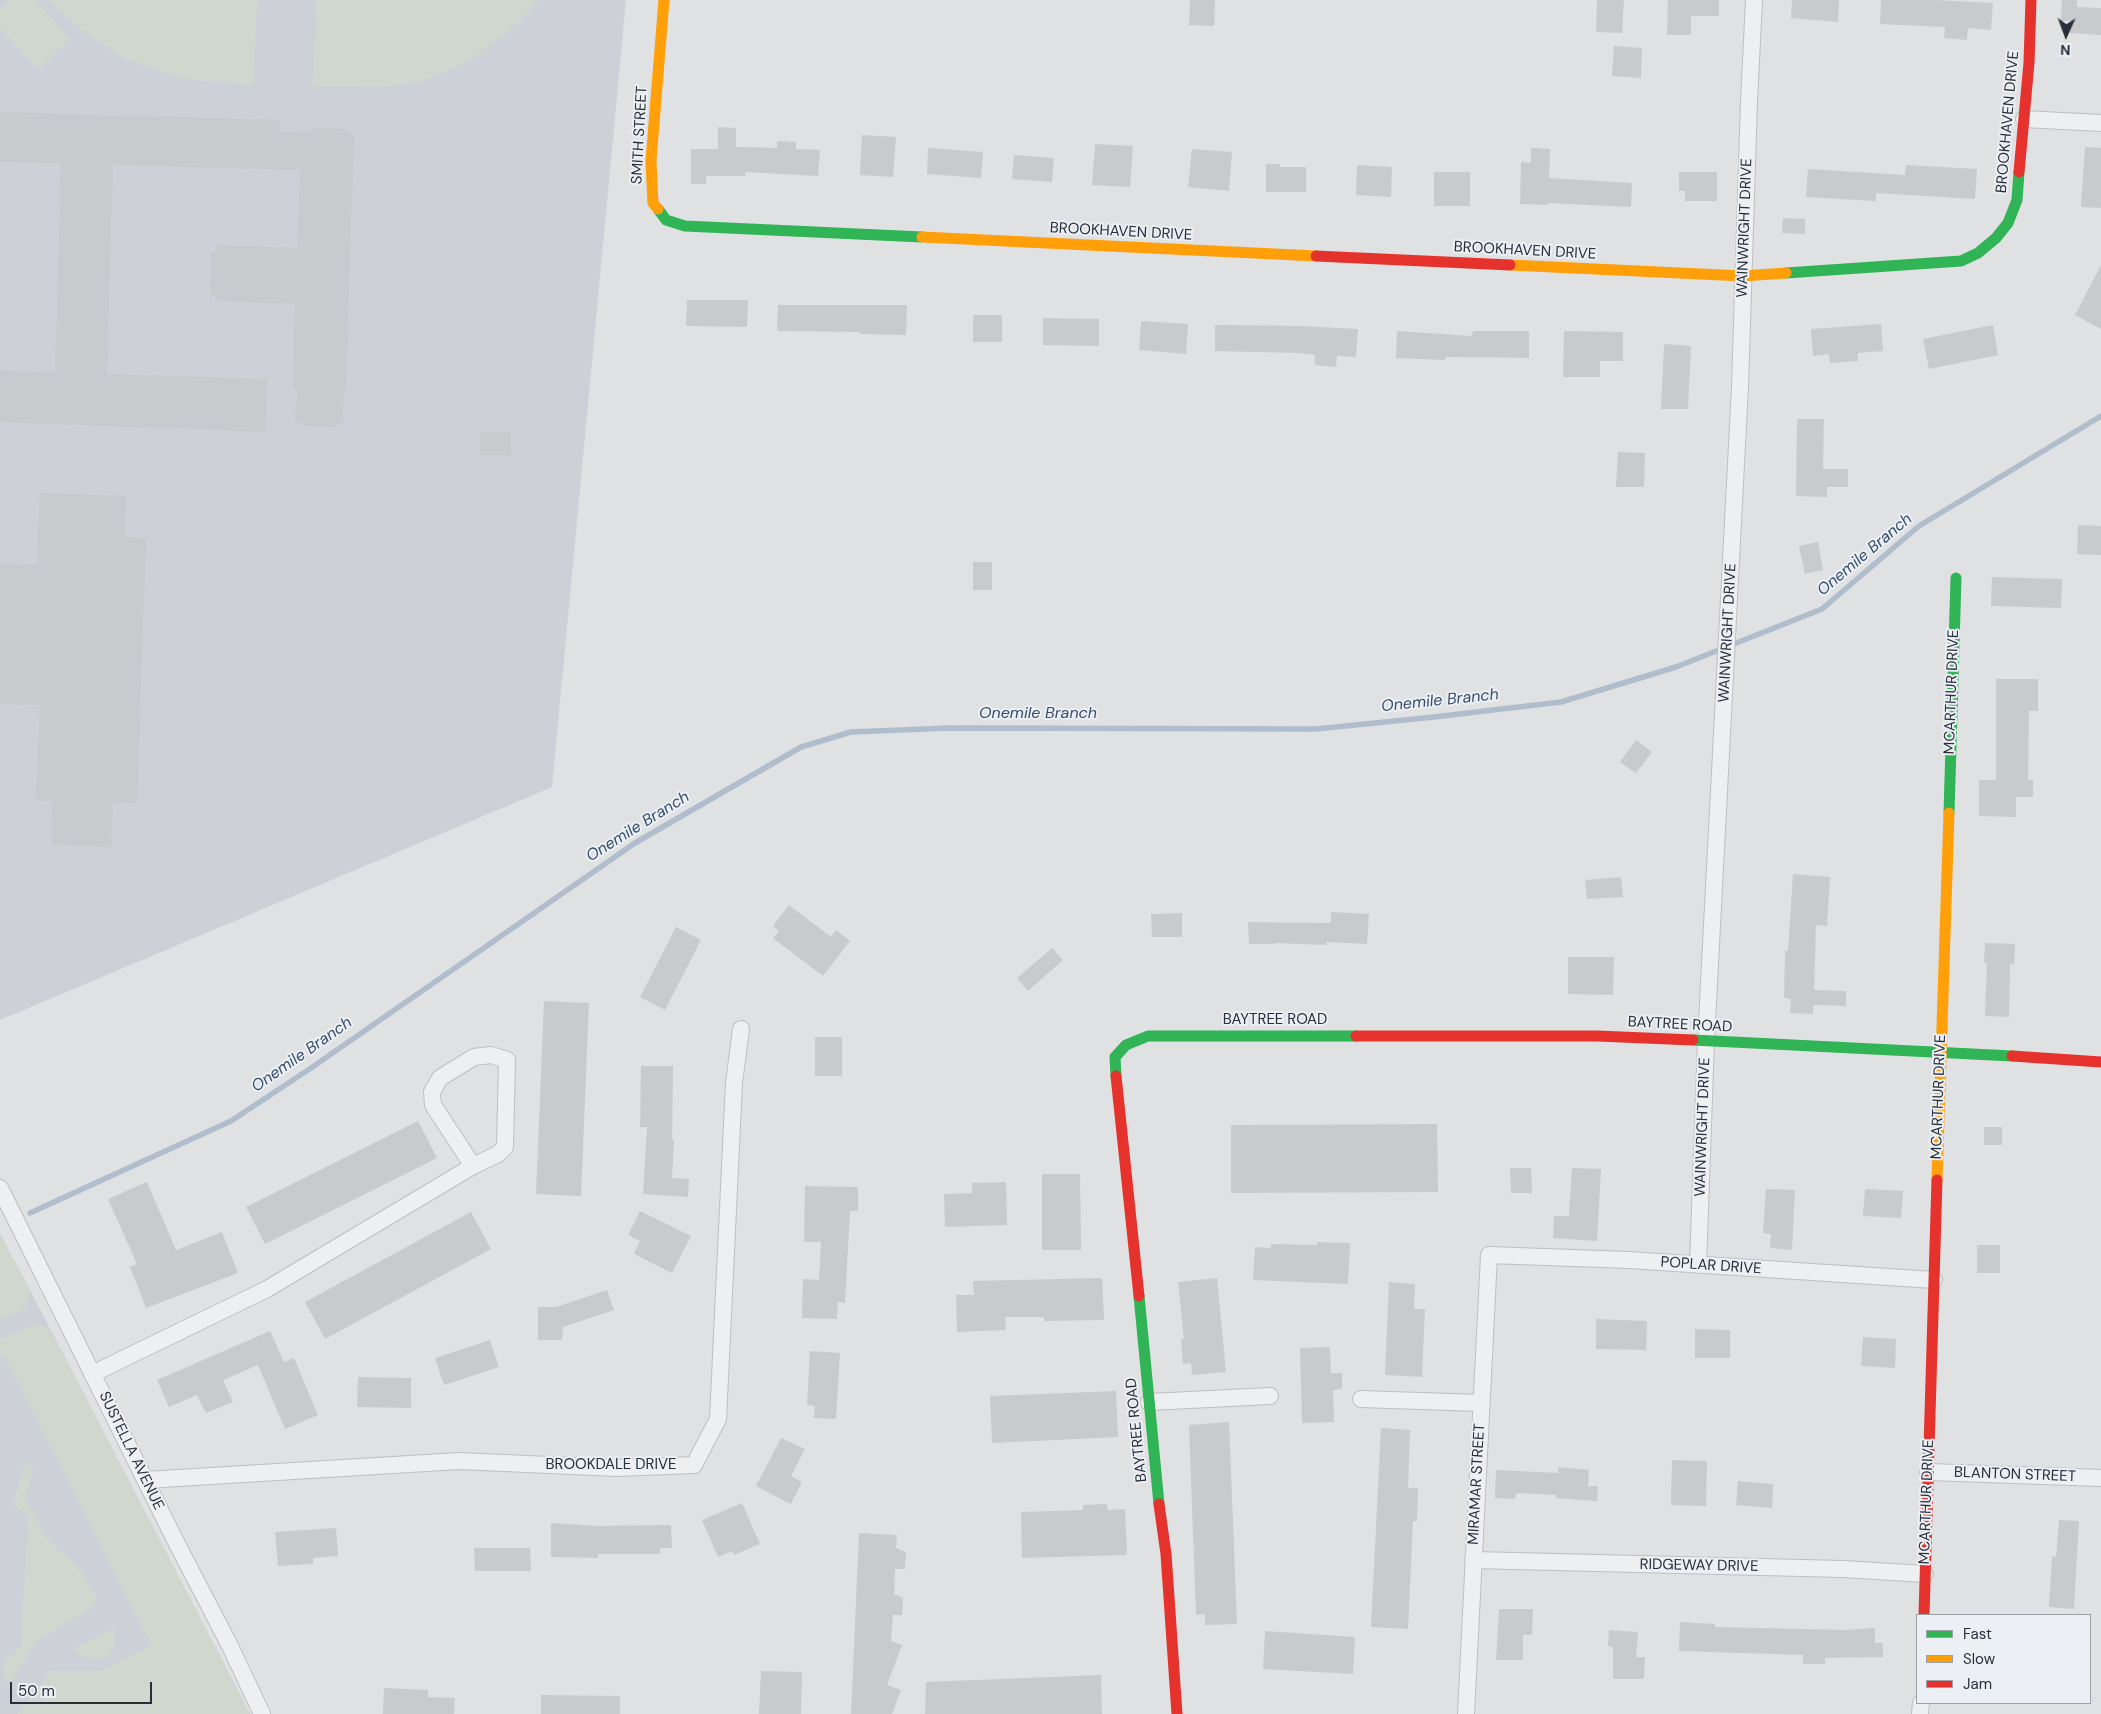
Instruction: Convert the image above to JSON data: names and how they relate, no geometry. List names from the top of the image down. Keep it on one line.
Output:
{"streets":{"street":["BROOKHAVEN DRIVE","SMITH STREET","WAINWRIGHT DRIVE","MCARTHUR DRIVE","BAYTREE ROAD","POPLAR DRIVE","SUSTELLA AVENUE","BROOKDALE DRIVE","BLANTON STREET","MIRAMAR STREET","RIDGEWAY DRIVE"]},"crossings":[["BROOKHAVEN DRIVE","SMITH STREET"],["BROOKHAVEN DRIVE","WAINWRIGHT DRIVE"],["WAINWRIGHT DRIVE","BAYTREE ROAD"],["WAINWRIGHT DRIVE","POPLAR DRIVE"],["MCARTHUR DRIVE","BAYTREE ROAD"],["MCARTHUR DRIVE","POPLAR DRIVE"],["MCARTHUR DRIVE","BLANTON STREET"],["MCARTHUR DRIVE","RIDGEWAY DRIVE"],["POPLAR DRIVE","MIRAMAR STREET"],["SUSTELLA AVENUE","BROOKDALE DRIVE"],["MIRAMAR STREET","RIDGEWAY DRIVE"]],"water":["Onemile Branch"],"legend":["Fast","Slow","Jam"],"scale_bar":"50 m","north":"bottom"}
